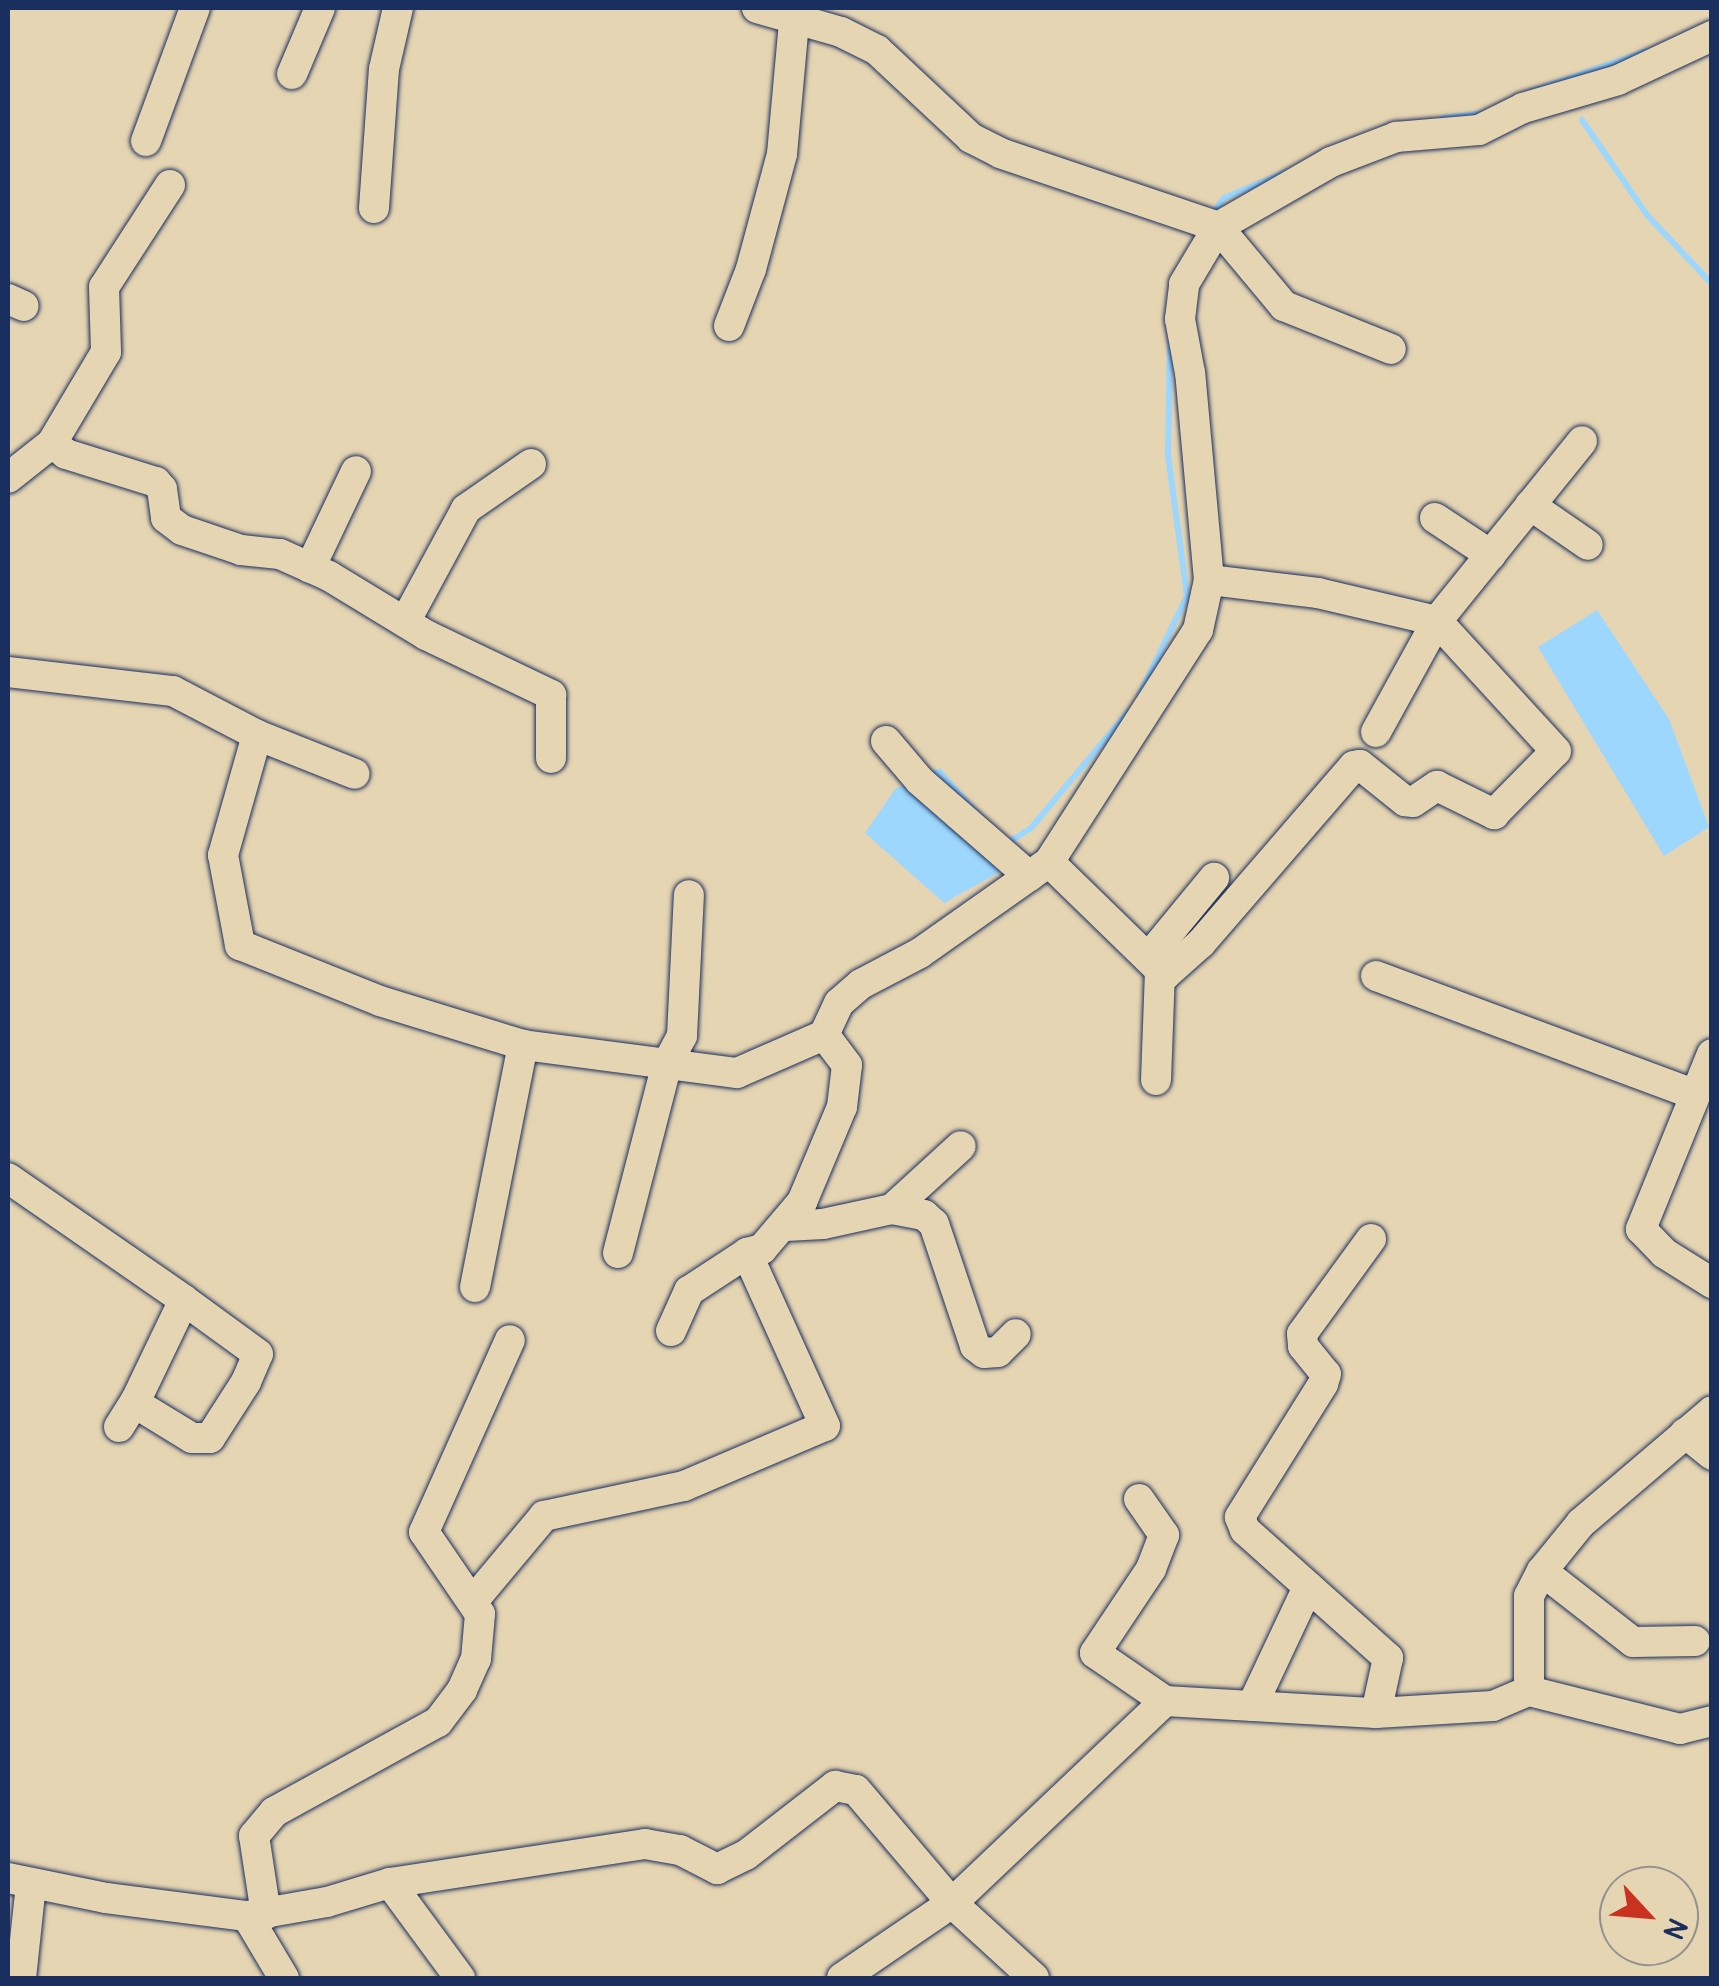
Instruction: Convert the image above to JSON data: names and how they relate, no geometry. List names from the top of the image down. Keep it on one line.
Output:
{"north":"bottom right"}
